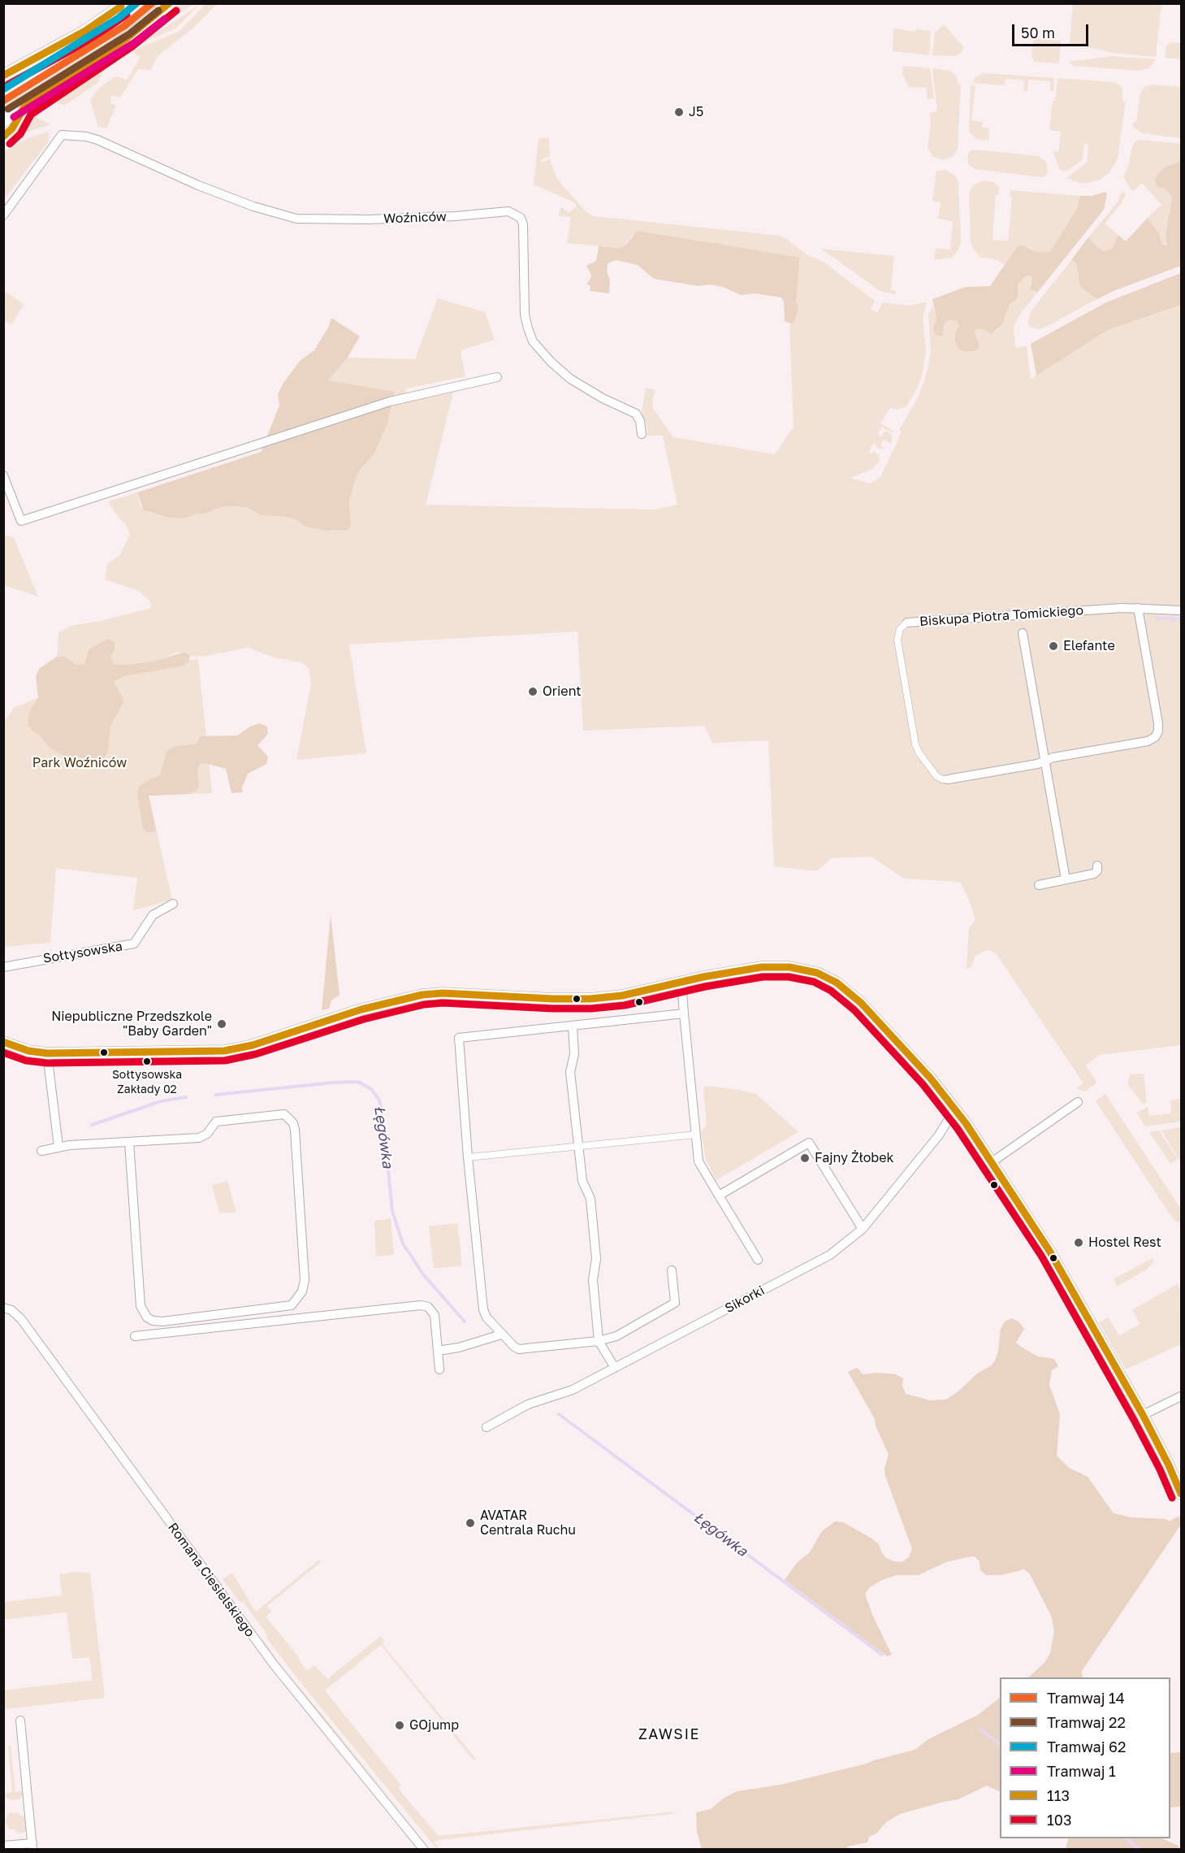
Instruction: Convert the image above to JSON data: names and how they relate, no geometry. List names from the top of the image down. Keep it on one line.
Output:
{"streets":{"street":["Woźniców","Biskupa Piotra Tomickiego","Sołtysowska","Sikorki","Romana Ciesielskiego"]},"districts":["ZAWSIE"],"water":["Łęgówka"],"parks":["Park Woźniców"],"places":["J5","Elefante","Orient","Niepubliczne Przedszkole \"Baby Garden\"","Sołtysowska Zakłady 02","Fajny Żłobek","Hostel Rest","AVATAR Centrala Ruchu","GOjump"],"lines":["tram line 14","tram line 62","transit line 113","tram line 22","transit line 103","tram line 1"],"legend":["Tramwaj 14","Tramwaj 22","Tramwaj 62","Tramwaj 1","113","103"],"scale_bar":"50 m"}
